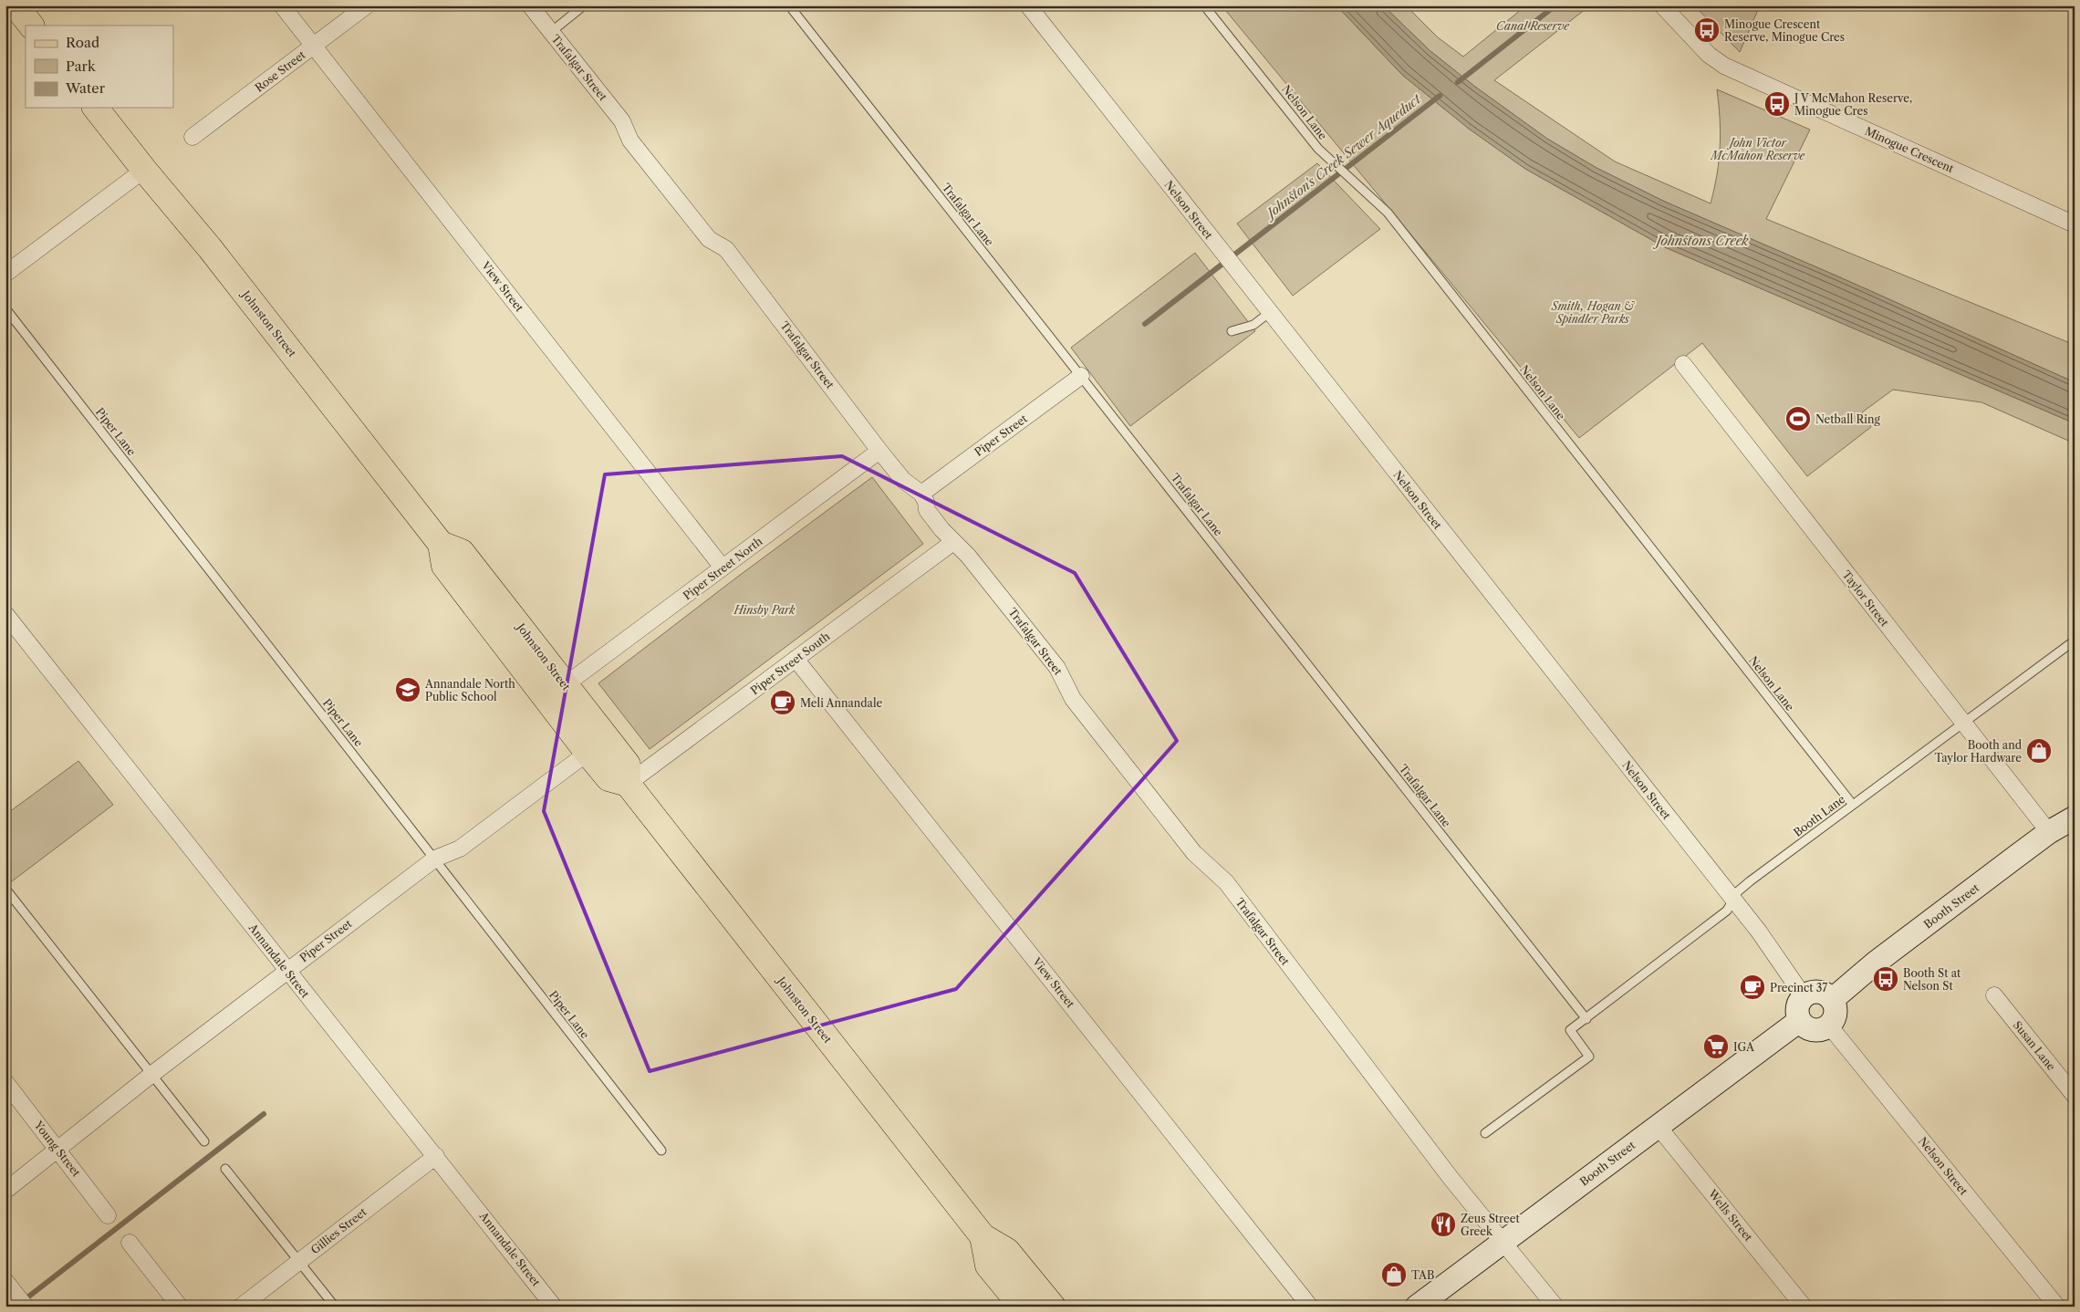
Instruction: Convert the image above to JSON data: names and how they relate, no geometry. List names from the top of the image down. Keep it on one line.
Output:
{"streets":{"main road":["Johnston Street","Booth Street"],"street":["Trafalgar Street","Rose Street","Minogue Crescent","Nelson Street","View Street","Piper Street","Piper Street North","Taylor Street","Piper Street South","Annandale Street","Susan Lane","Young Street","Wells Street","Gillies Street"],"lane":["Nelson Lane","Trafalgar Lane","Piper Lane","Booth Lane"]},"crossings":[["Trafalgar Street","Piper Street"],["Trafalgar Street","Piper Street North"],["Trafalgar Street","Piper Street South"],["Trafalgar Street","Booth Street"],["Rose Street","View Street"],["Nelson Lane","Booth Lane"],["Nelson Street","Booth Lane"],["Nelson Street","Booth Street"],["Trafalgar Lane","Piper Street"],["Trafalgar Lane","Booth Lane"],["View Street","Piper Street North"],["View Street","Piper Street South"],["Johnston Street","Piper Street"],["Johnston Street","Piper Street North"],["Johnston Street","Piper Street South"],["Piper Lane","Piper Street"],["Piper Street","Annandale Street"],["Piper Street","Young Street"],["Taylor Street","Booth Lane"],["Taylor Street","Booth Street"],["Booth Street","Wells Street"],["Annandale Street","Gillies Street"]],"water":["Johnston's Creek Sewer Aqueduct","Johnstons Creek"],"parks":["Canal Reserve","John Victor McMahon Reserve","Smith, Hogan & Spindler Parks","Hinsby Park"],"places":{"bus stop":["Minogue Crescent Reserve, Minogue Cres","J V McMahon Reserve, Minogue Cres","Booth St at Nelson St"],"sports":["Netball Ring"],"school or university":["Annandale North Public School"],"cafe":["Meli Annandale","Precinct 37"],"shop":["Booth and Taylor Hardware","TAB"],"supermarket":["IGA"],"restaurant":["Zeus Street Greek"]},"legend":["Road","Park","Water"]}
